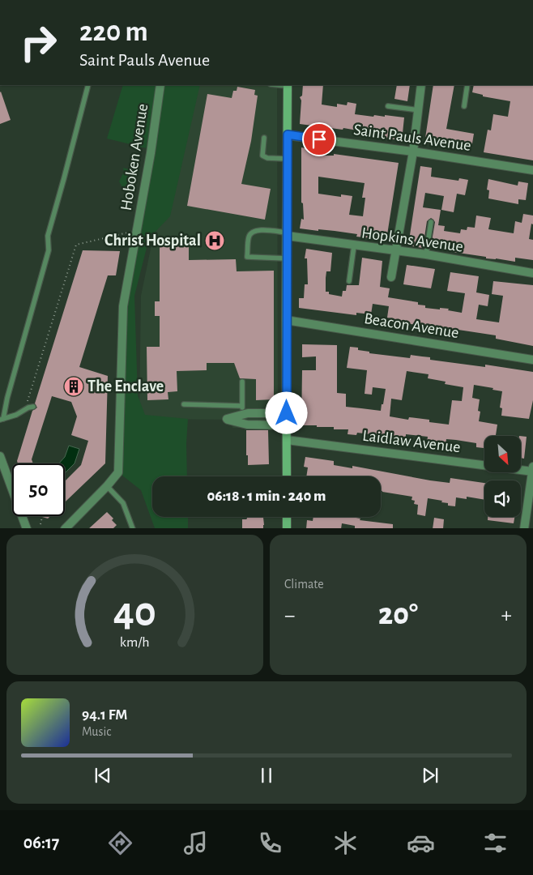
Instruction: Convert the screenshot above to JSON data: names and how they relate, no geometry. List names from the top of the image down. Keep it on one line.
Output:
{"streets":{"street":["Saint Pauls Avenue","Hoboken Avenue","Hopkins Avenue","Beacon Avenue","Laidlaw Avenue"]},"places":{"hospital":["Christ Hospital"],"building":["The Enclave"]},"north":"bottom right","page":{"turn":["220 m","Saint Pauls Avenue"],"limit":"50","trip":"06:18 · 1 min · 240 m","tile":"Climate","heat":["−","20°","+"],"song":["94.1 FM","Music"],"tabs":"06:17","gauge":["40","km/h"]}}
